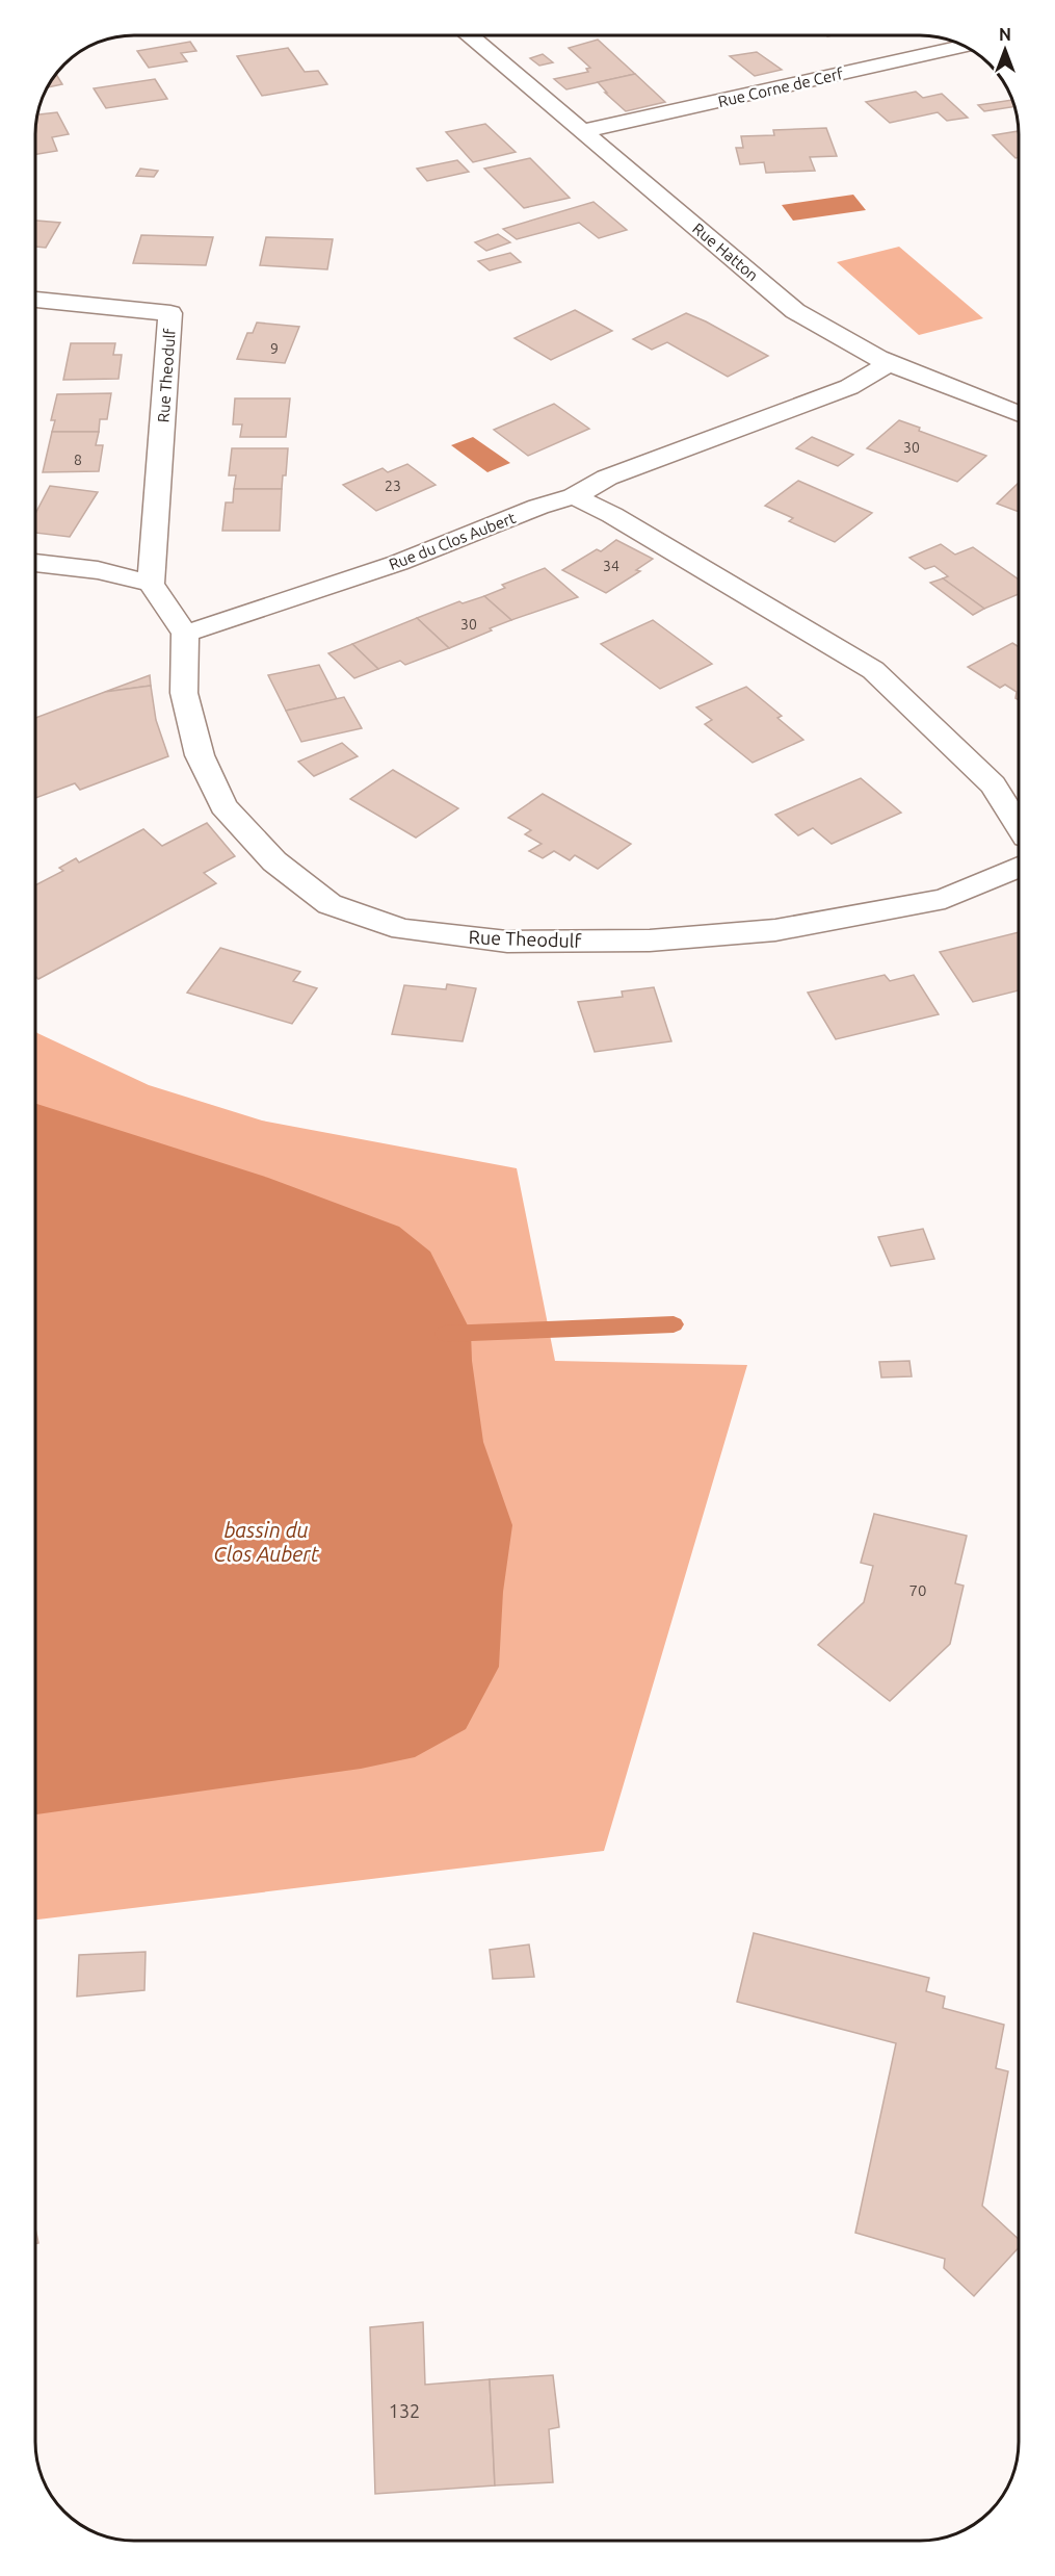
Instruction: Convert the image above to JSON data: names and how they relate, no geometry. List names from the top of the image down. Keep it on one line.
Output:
{"streets":{"street":["Rue Corne de Cerf","Rue Hatton","Rue Theodulf","Rue du Clos Aubert"]},"crossings":[["Rue Corne de Cerf","Rue Hatton"],["Rue Hatton","Rue du Clos Aubert"],["Rue Theodulf","Rue du Clos Aubert"]],"water":["bassin du Clos Aubert"],"house_numbers":["9","30","8","23","34","30","70","132"],"north":"top"}
